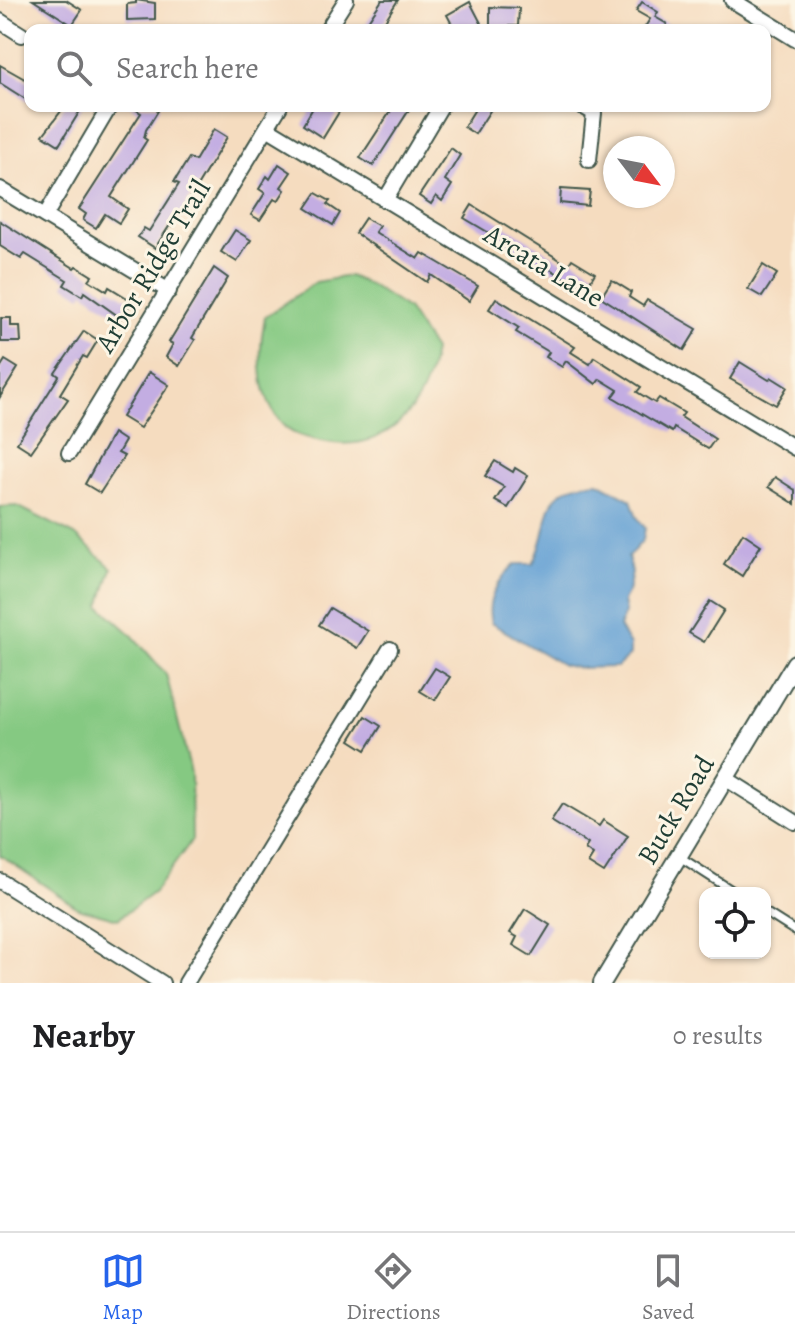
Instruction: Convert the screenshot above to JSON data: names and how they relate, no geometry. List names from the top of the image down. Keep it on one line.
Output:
{"streets":{"street":["Arbor Ridge Trail","Arcata Lane","Buck Road"]},"crossings":[["Arbor Ridge Trail","Arcata Lane"]],"north":"bottom right","page":{"search":"Search here","heading":["Nearby","0 results"],"nav":["Map","Directions","Saved"]}}
